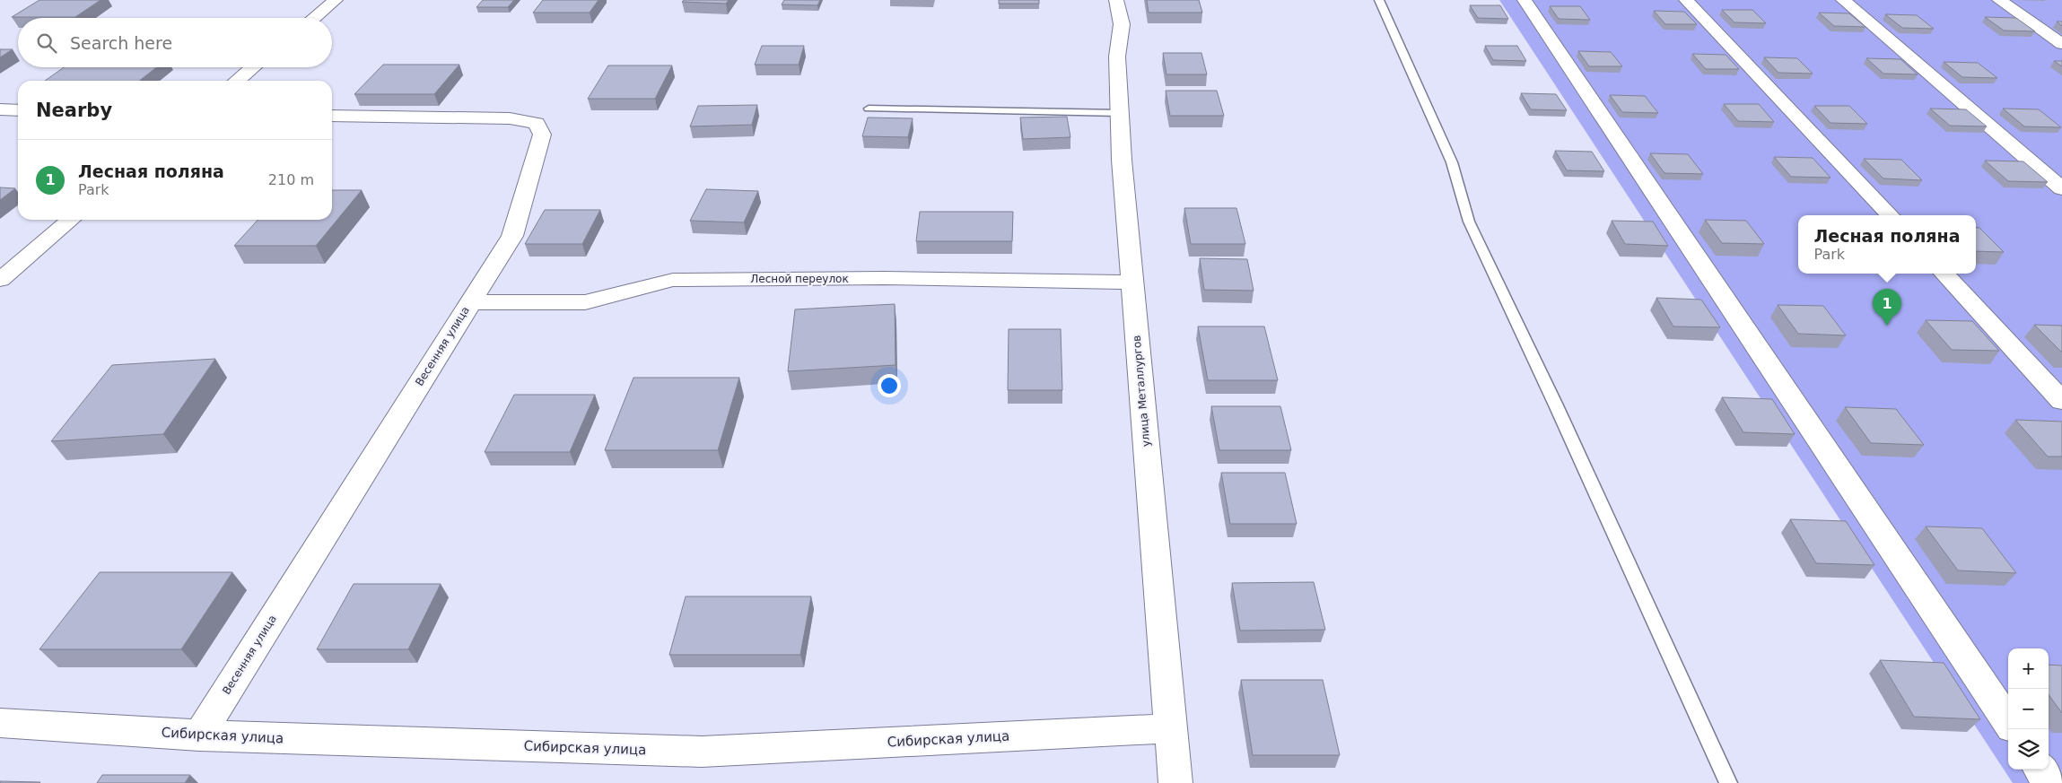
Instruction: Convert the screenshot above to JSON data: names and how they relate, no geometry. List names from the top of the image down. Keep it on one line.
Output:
{"streets":{"street":["Лесной переулок","Весенняя улица","улица Металлургов","Сибирская улица"]},"crossings":[["Лесной переулок","Весенняя улица"],["Лесной переулок","улица Металлургов"],["Весенняя улица","Сибирская улица"],["улица Металлургов","Сибирская улица"]],"page":{"search":"Search here","heading":"Nearby","list":[{"mark":"1","name":"Лесная поляна","note":"Park","value":"210 m"}],"popup":["Лесная поляна","Park"],"pins":"1","map_buttons":["+","−"]}}
